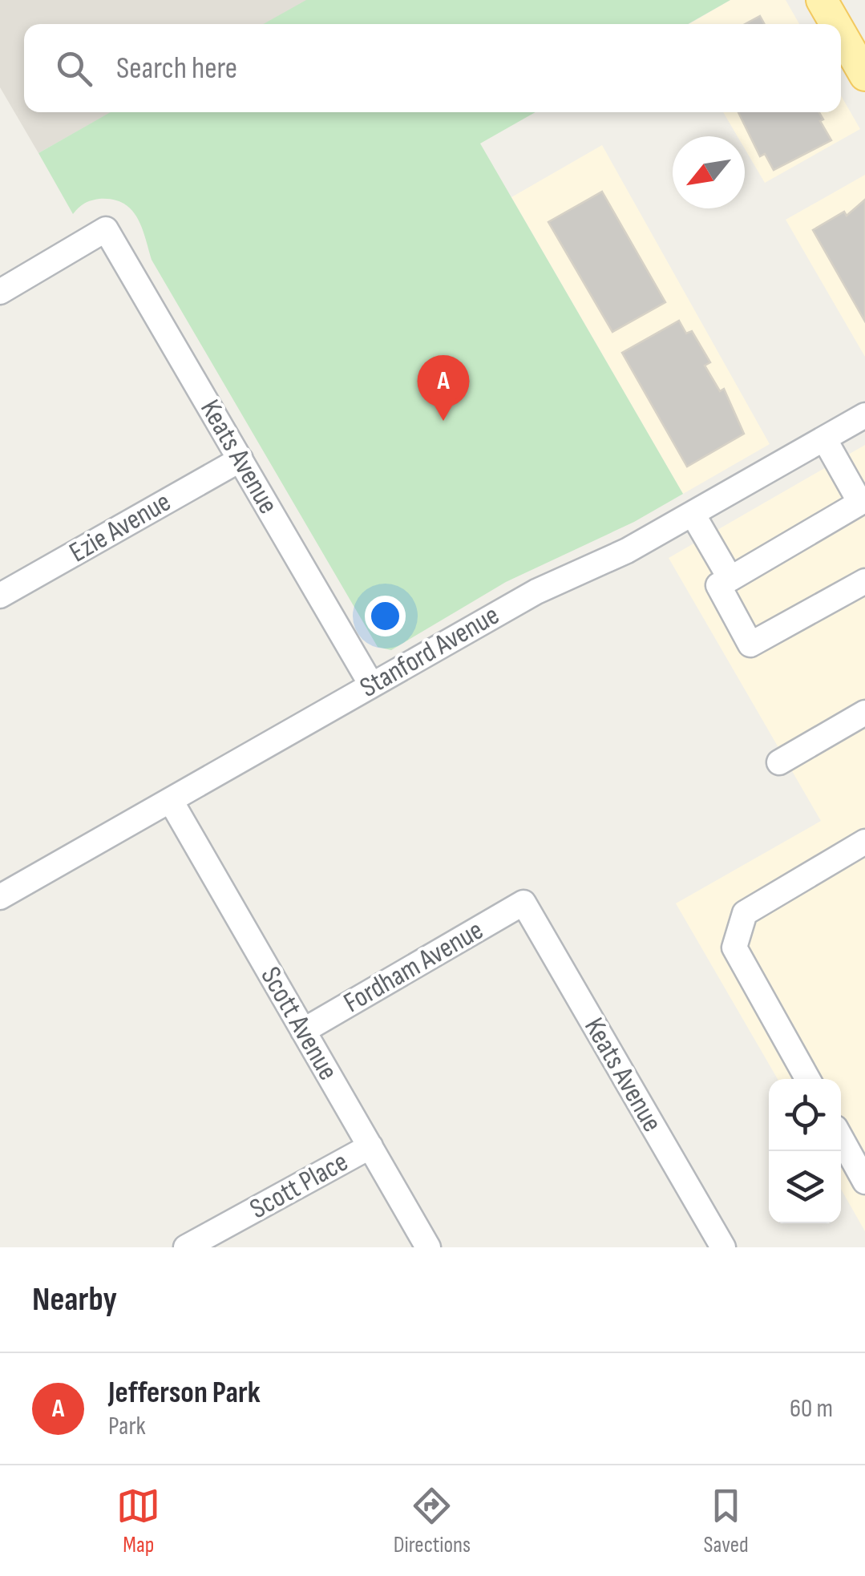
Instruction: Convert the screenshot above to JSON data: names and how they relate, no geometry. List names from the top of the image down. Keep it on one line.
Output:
{"streets":{"street":["Keats Avenue","Ezie Avenue","Stanford Avenue","Fordham Avenue","Scott Avenue","Scott Place"]},"crossings":[["Keats Avenue","Ezie Avenue"],["Keats Avenue","Stanford Avenue"],["Keats Avenue","Fordham Avenue"],["Stanford Avenue","Scott Avenue"],["Fordham Avenue","Scott Avenue"],["Scott Avenue","Scott Place"]],"north":"bottom left","page":{"search":"Search here","pins":"A","heading":"Nearby","list":[{"mark":"A","name":"Jefferson Park","note":"Park","value":"60 m"}],"nav":["Map","Directions","Saved"]}}
